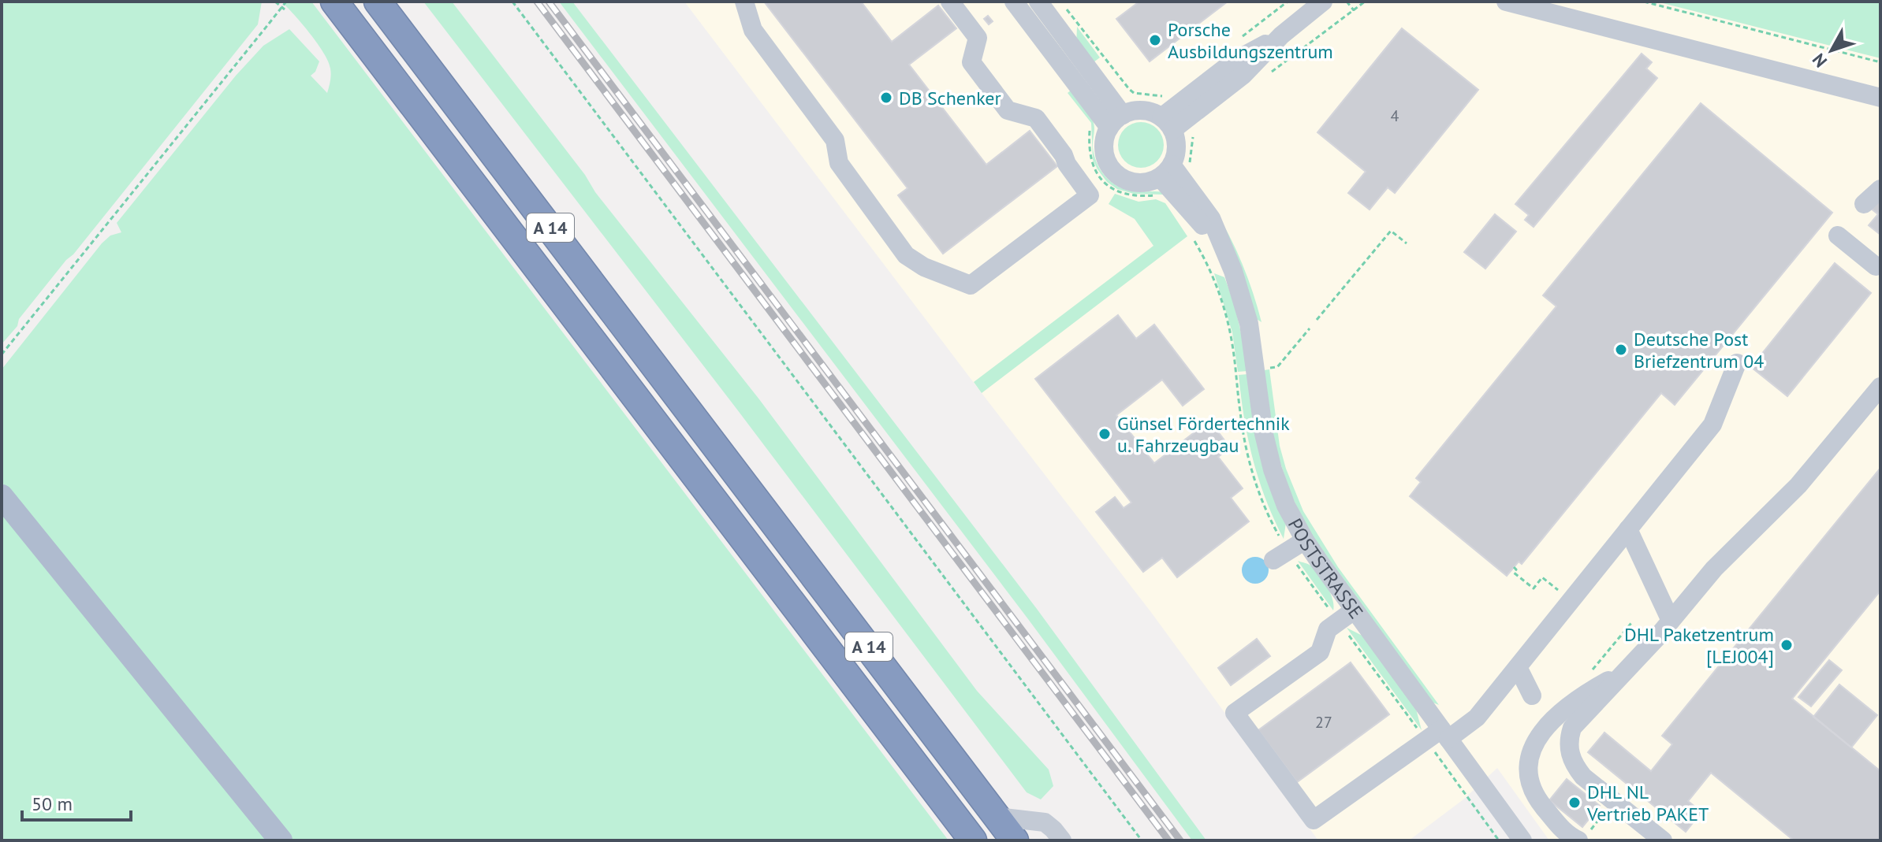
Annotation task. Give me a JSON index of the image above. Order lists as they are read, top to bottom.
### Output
{
  "streets": {
    "highway": ["A 14"],
    "street": ["POSTSTRASSE"]
  },
  "places": [
    "Porsche Ausbildungszentrum",
    "DB Schenker",
    "Deutsche Post Briefzentrum 04",
    "Günsel Fördertechnik u. Fahrzeugbau",
    "DHL Paketzentrum [LEJ004]",
    "DHL NL Vertrieb PAKET"
  ],
  "house_numbers": ["4", "27"],
  "scale_bar": "50 m",
  "north": "bottom left"
}
